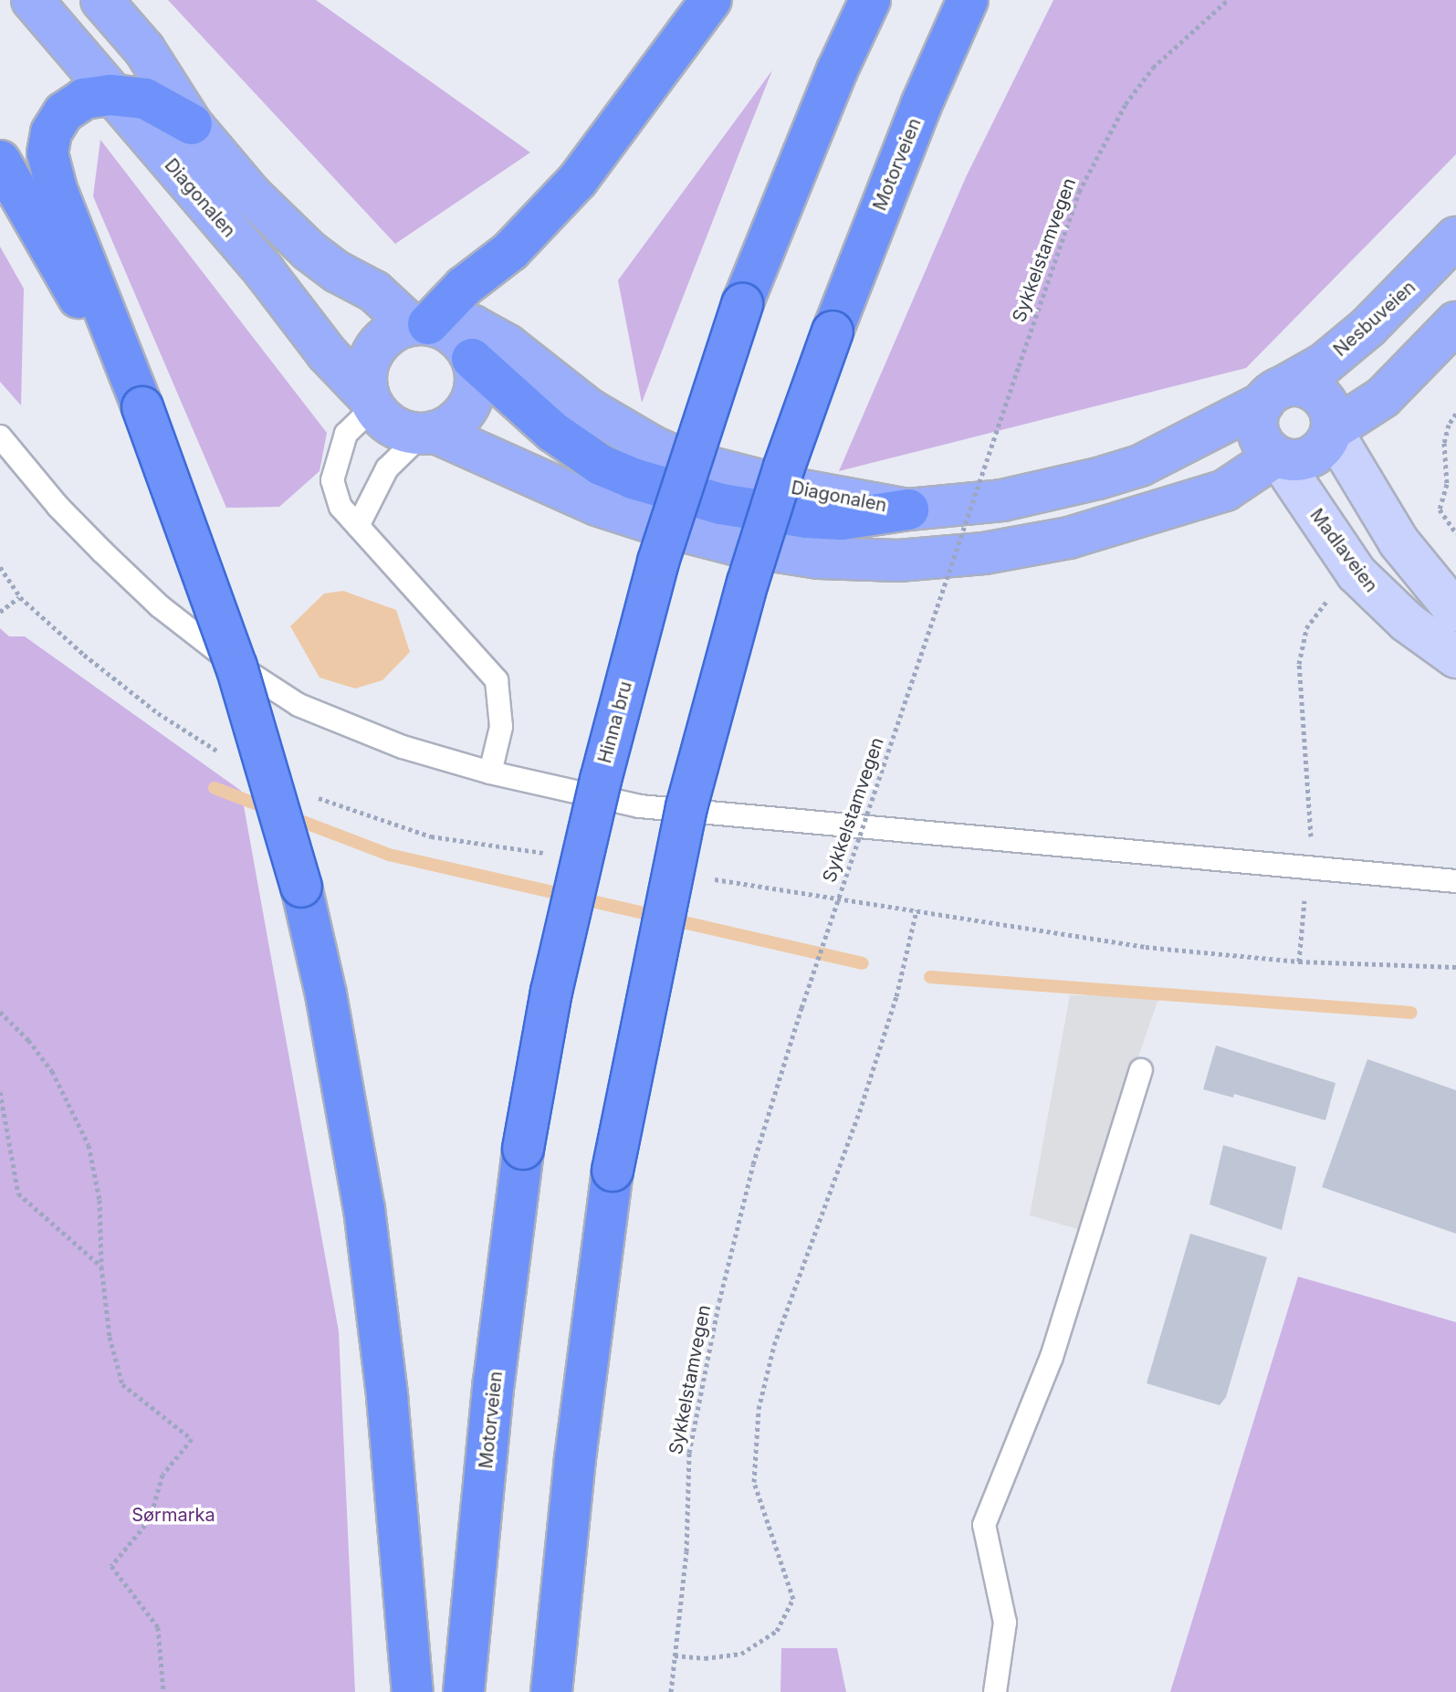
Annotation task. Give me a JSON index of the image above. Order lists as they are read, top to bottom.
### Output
{
  "streets": {
    "highway": ["Motorveien", "Hinna bru"],
    "main road": ["Diagonalen", "Nesbuveien", "Madlaveien"],
    "path": ["Sykkelstamvegen"]
  },
  "crossings": [
    ["Motorveien", "Hinna bru"],
    ["Diagonalen", "Nesbuveien"],
    ["Diagonalen", "Madlaveien"],
    ["Nesbuveien", "Madlaveien"]
  ],
  "parks": ["Sørmarka"]
}
